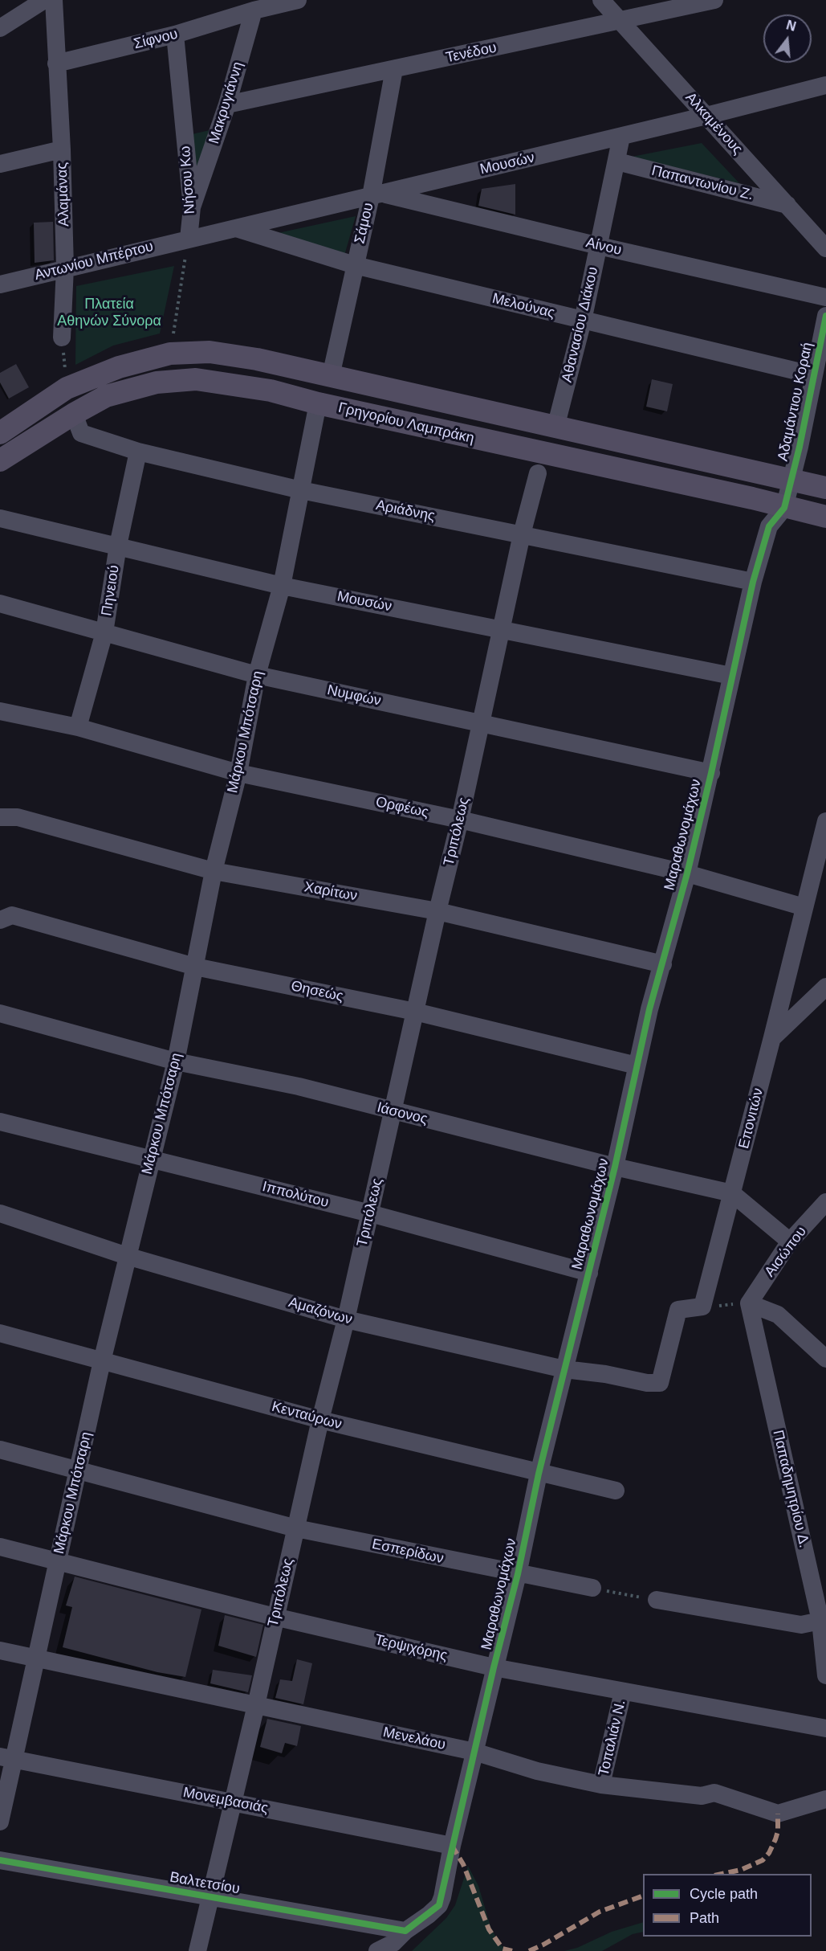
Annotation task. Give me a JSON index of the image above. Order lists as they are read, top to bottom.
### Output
{
  "streets": {
    "main road": ["Γρηγορίου Λαμπράκη"],
    "street": [
      "Σίφνου",
      "Τενέδου",
      "Μακρυγιάννη",
      "Αλκαμένους",
      "Μουσών",
      "Νήσου Κω",
      "Παπαντωνίου Ζ.",
      "Αλαμάνας",
      "Σάμου",
      "Αίνου",
      "Αντωνίου Μπέρτου",
      "Μελούνας",
      "Αθανασίου Διάκου",
      "Αδαμάντιου Κοραή",
      "Αριάδνης",
      "Πηνειού",
      "Νυμφών",
      "Μάρκου Μπότσαρη",
      "Ορφέως",
      "Τριπόλεως",
      "Μαραθωνομάχων",
      "Χαρίτων",
      "Θησεώς",
      "Ιάσονος",
      "Επονιτών",
      "Ιππολύτου",
      "Αισώπου",
      "Αμαζόνων",
      "Κενταύρων",
      "Παπαδημητρίου Δ.",
      "Εσπερίδων",
      "Τερψιχόρης",
      "Τοπαλιάν Ν.",
      "Μενελάου",
      "Μονεμβασιάς",
      "Βαλτετσίου"
    ]
  },
  "crossings": [
    ["Σίφνου", "Μακρυγιάννη"],
    ["Σίφνου", "Νήσου Κω"],
    ["Σίφνου", "Αλαμάνας"],
    ["Τενέδου", "Μακρυγιάννη"],
    ["Τενέδου", "Αλκαμένους"],
    ["Τενέδου", "Σάμου"],
    ["Μακρυγιάννη", "Νήσου Κω"],
    ["Αλκαμένους", "Μουσών"],
    ["Αλκαμένους", "Παπαντωνίου Ζ."],
    ["Μουσών", "Νήσου Κω"],
    ["Μουσών", "Σάμου"],
    ["Μουσών", "Αίνου"],
    ["Μουσών", "Αντωνίου Μπέρτου"],
    ["Μουσών", "Μελούνας"],
    ["Μουσών", "Αθανασίου Διάκου"],
    ["Μουσών", "Πηνειού"],
    ["Μουσών", "Μάρκου Μπότσαρη"],
    ["Μουσών", "Τριπόλεως"],
    ["Μουσών", "Μαραθωνομάχων"],
    ["Νήσου Κω", "Αντωνίου Μπέρτου"],
    ["Παπαντωνίου Ζ.", "Αθανασίου Διάκου"],
    ["Αλαμάνας", "Αντωνίου Μπέρτου"],
    ["Σάμου", "Αίνου"],
    ["Σάμου", "Μελούνας"],
    ["Σάμου", "Γρηγορίου Λαμπράκη"],
    ["Αίνου", "Αθανασίου Διάκου"],
    ["Μελούνας", "Αθανασίου Διάκου"],
    ["Μελούνας", "Αδαμάντιου Κοραή"],
    ["Αθανασίου Διάκου", "Γρηγορίου Λαμπράκη"],
    ["Αδαμάντιου Κοραή", "Γρηγορίου Λαμπράκη"],
    ["Αδαμάντιου Κοραή", "Μαραθωνομάχων"],
    ["Γρηγορίου Λαμπράκη", "Αριάδνης"],
    ["Γρηγορίου Λαμπράκη", "Μάρκου Μπότσαρη"],
    ["Γρηγορίου Λαμπράκη", "Μαραθωνομάχων"],
    ["Αριάδνης", "Πηνειού"],
    ["Αριάδνης", "Μάρκου Μπότσαρη"],
    ["Αριάδνης", "Τριπόλεως"],
    ["Αριάδνης", "Μαραθωνομάχων"],
    ["Πηνειού", "Νυμφών"],
    ["Πηνειού", "Ορφέως"],
    ["Νυμφών", "Μάρκου Μπότσαρη"],
    ["Νυμφών", "Τριπόλεως"],
    ["Νυμφών", "Μαραθωνομάχων"],
    ["Μάρκου Μπότσαρη", "Ορφέως"],
    ["Μάρκου Μπότσαρη", "Χαρίτων"],
    ["Μάρκου Μπότσαρη", "Θησεώς"],
    ["Μάρκου Μπότσαρη", "Ιάσονος"],
    ["Μάρκου Μπότσαρη", "Ιππολύτου"],
    ["Μάρκου Μπότσαρη", "Αμαζόνων"],
    ["Μάρκου Μπότσαρη", "Κενταύρων"],
    ["Μάρκου Μπότσαρη", "Εσπερίδων"],
    ["Μάρκου Μπότσαρη", "Τερψιχόρης"],
    ["Μάρκου Μπότσαρη", "Μενελάου"],
    ["Μάρκου Μπότσαρη", "Μονεμβασιάς"],
    ["Ορφέως", "Τριπόλεως"],
    ["Ορφέως", "Μαραθωνομάχων"],
    ["Ορφέως", "Επονιτών"],
    ["Τριπόλεως", "Χαρίτων"],
    ["Τριπόλεως", "Θησεώς"],
    ["Τριπόλεως", "Ιάσονος"],
    ["Τριπόλεως", "Ιππολύτου"],
    ["Τριπόλεως", "Αμαζόνων"],
    ["Τριπόλεως", "Κενταύρων"],
    ["Τριπόλεως", "Εσπερίδων"],
    ["Τριπόλεως", "Τερψιχόρης"],
    ["Τριπόλεως", "Μενελάου"],
    ["Τριπόλεως", "Μονεμβασιάς"],
    ["Τριπόλεως", "Βαλτετσίου"],
    ["Μαραθωνομάχων", "Χαρίτων"],
    ["Μαραθωνομάχων", "Θησεώς"],
    ["Μαραθωνομάχων", "Ιάσονος"],
    ["Μαραθωνομάχων", "Ιππολύτου"],
    ["Μαραθωνομάχων", "Αμαζόνων"],
    ["Μαραθωνομάχων", "Κενταύρων"],
    ["Μαραθωνομάχων", "Εσπερίδων"],
    ["Μαραθωνομάχων", "Τερψιχόρης"],
    ["Μαραθωνομάχων", "Μενελάου"],
    ["Μαραθωνομάχων", "Μονεμβασιάς"],
    ["Μαραθωνομάχων", "Βαλτετσίου"],
    ["Ιάσονος", "Επονιτών"],
    ["Ιάσονος", "Αισώπου"],
    ["Επονιτών", "Αμαζόνων"],
    ["Αισώπου", "Παπαδημητρίου Δ."],
    ["Τερψιχόρης", "Τοπαλιάν Ν."],
    ["Τοπαλιάν Ν.", "Μενελάου"]
  ],
  "parks": ["Πλατεία Αθηνών Σύνορα"],
  "legend": ["Cycle path", "Path"],
  "north": "top"
}
